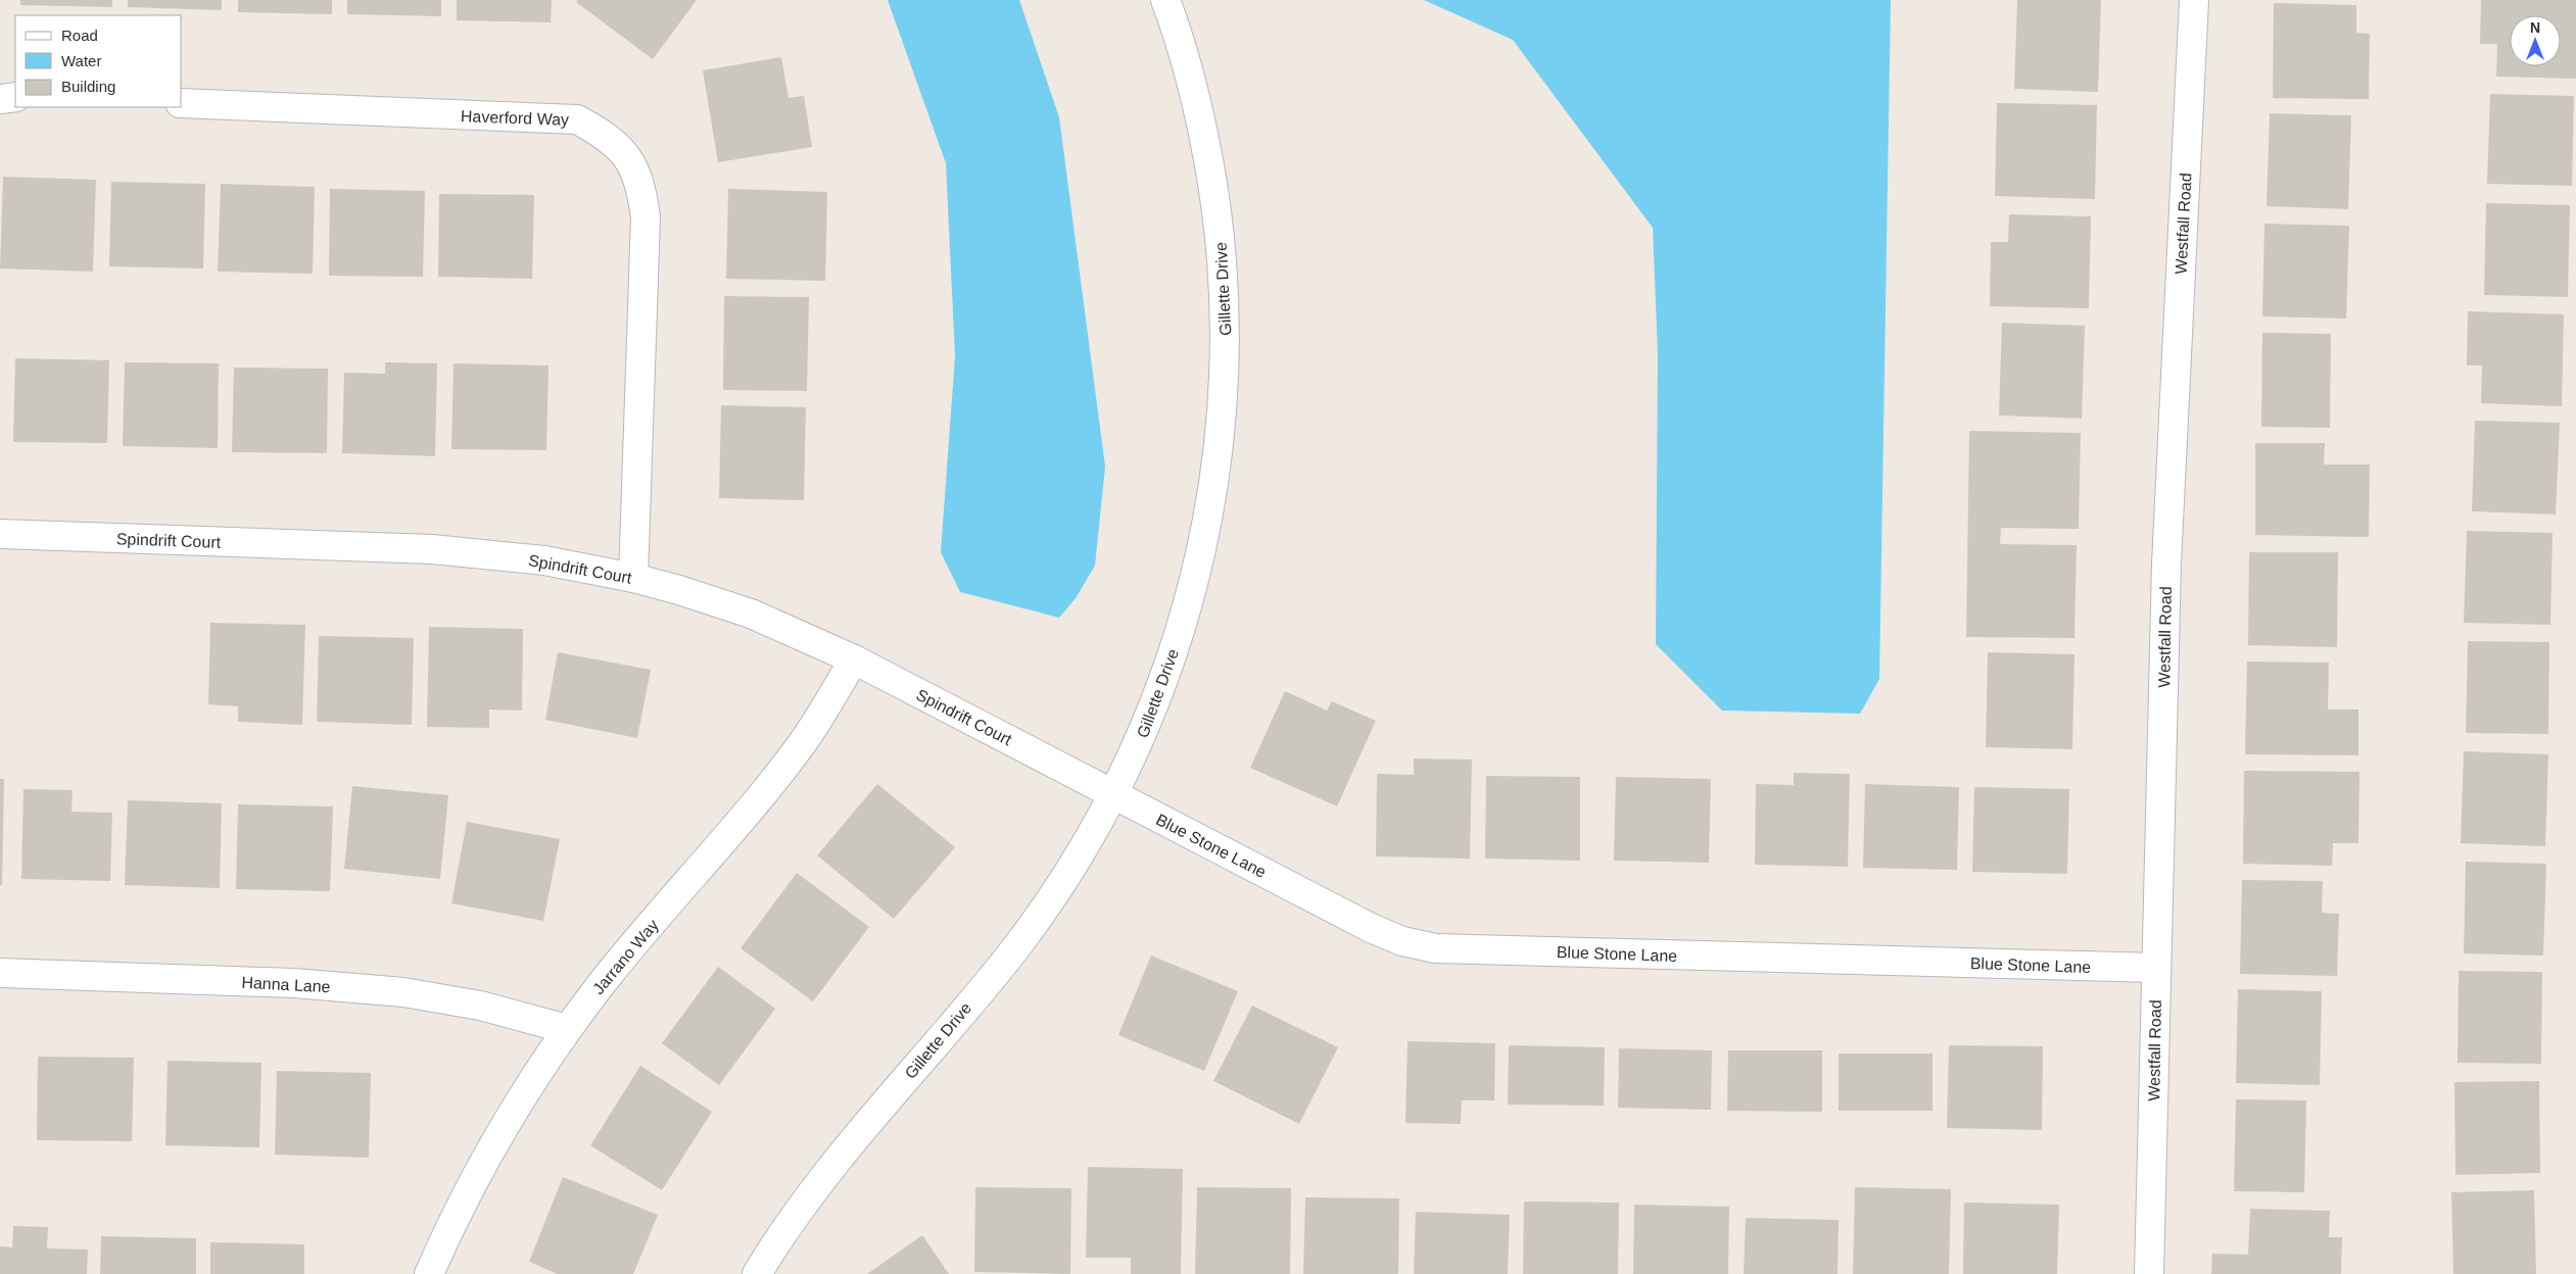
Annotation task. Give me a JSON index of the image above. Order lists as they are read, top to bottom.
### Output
{
  "streets": {
    "street": [
      "Haverford Way",
      "Westfall Road",
      "Gillette Drive",
      "Spindrift Court",
      "Blue Stone Lane",
      "Jarrano Way",
      "Hanna Lane"
    ]
  },
  "crossings": [
    ["Haverford Way", "Spindrift Court"],
    ["Westfall Road", "Blue Stone Lane"],
    ["Gillette Drive", "Spindrift Court"],
    ["Gillette Drive", "Blue Stone Lane"],
    ["Spindrift Court", "Blue Stone Lane"],
    ["Spindrift Court", "Jarrano Way"],
    ["Jarrano Way", "Hanna Lane"]
  ],
  "legend": ["Road", "Water", "Building"],
  "north": "top"
}
